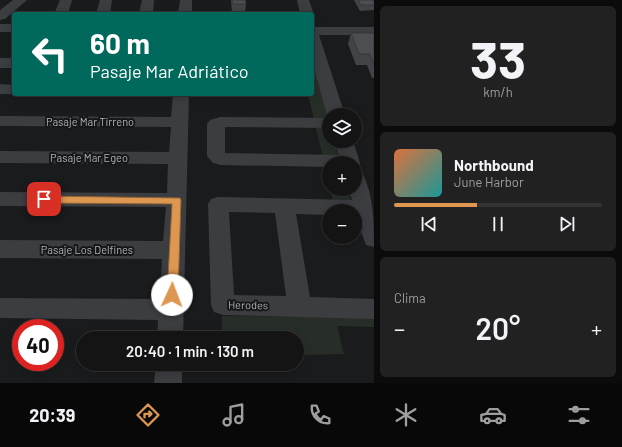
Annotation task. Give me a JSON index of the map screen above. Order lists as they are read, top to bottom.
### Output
{
  "streets": {
    "street": [
      "Pasaje Mar Tirreno",
      "Pasaje Mar Egeo",
      "Pasaje Los Delfines",
      "Herodes"
    ]
  },
  "page": {
    "tile": [
      ["33", "km/h"],
      "Clima"
    ],
    "turn": ["60 m", "Pasaje Mar Adriático"],
    "map_buttons": ["+", "−"],
    "song": ["Northbound", "June Harbor"],
    "heat": ["−", "20°", "+"],
    "limit": "40",
    "trip": "20:40 · 1 min · 130 m",
    "tabs": "20:39"
  }
}
